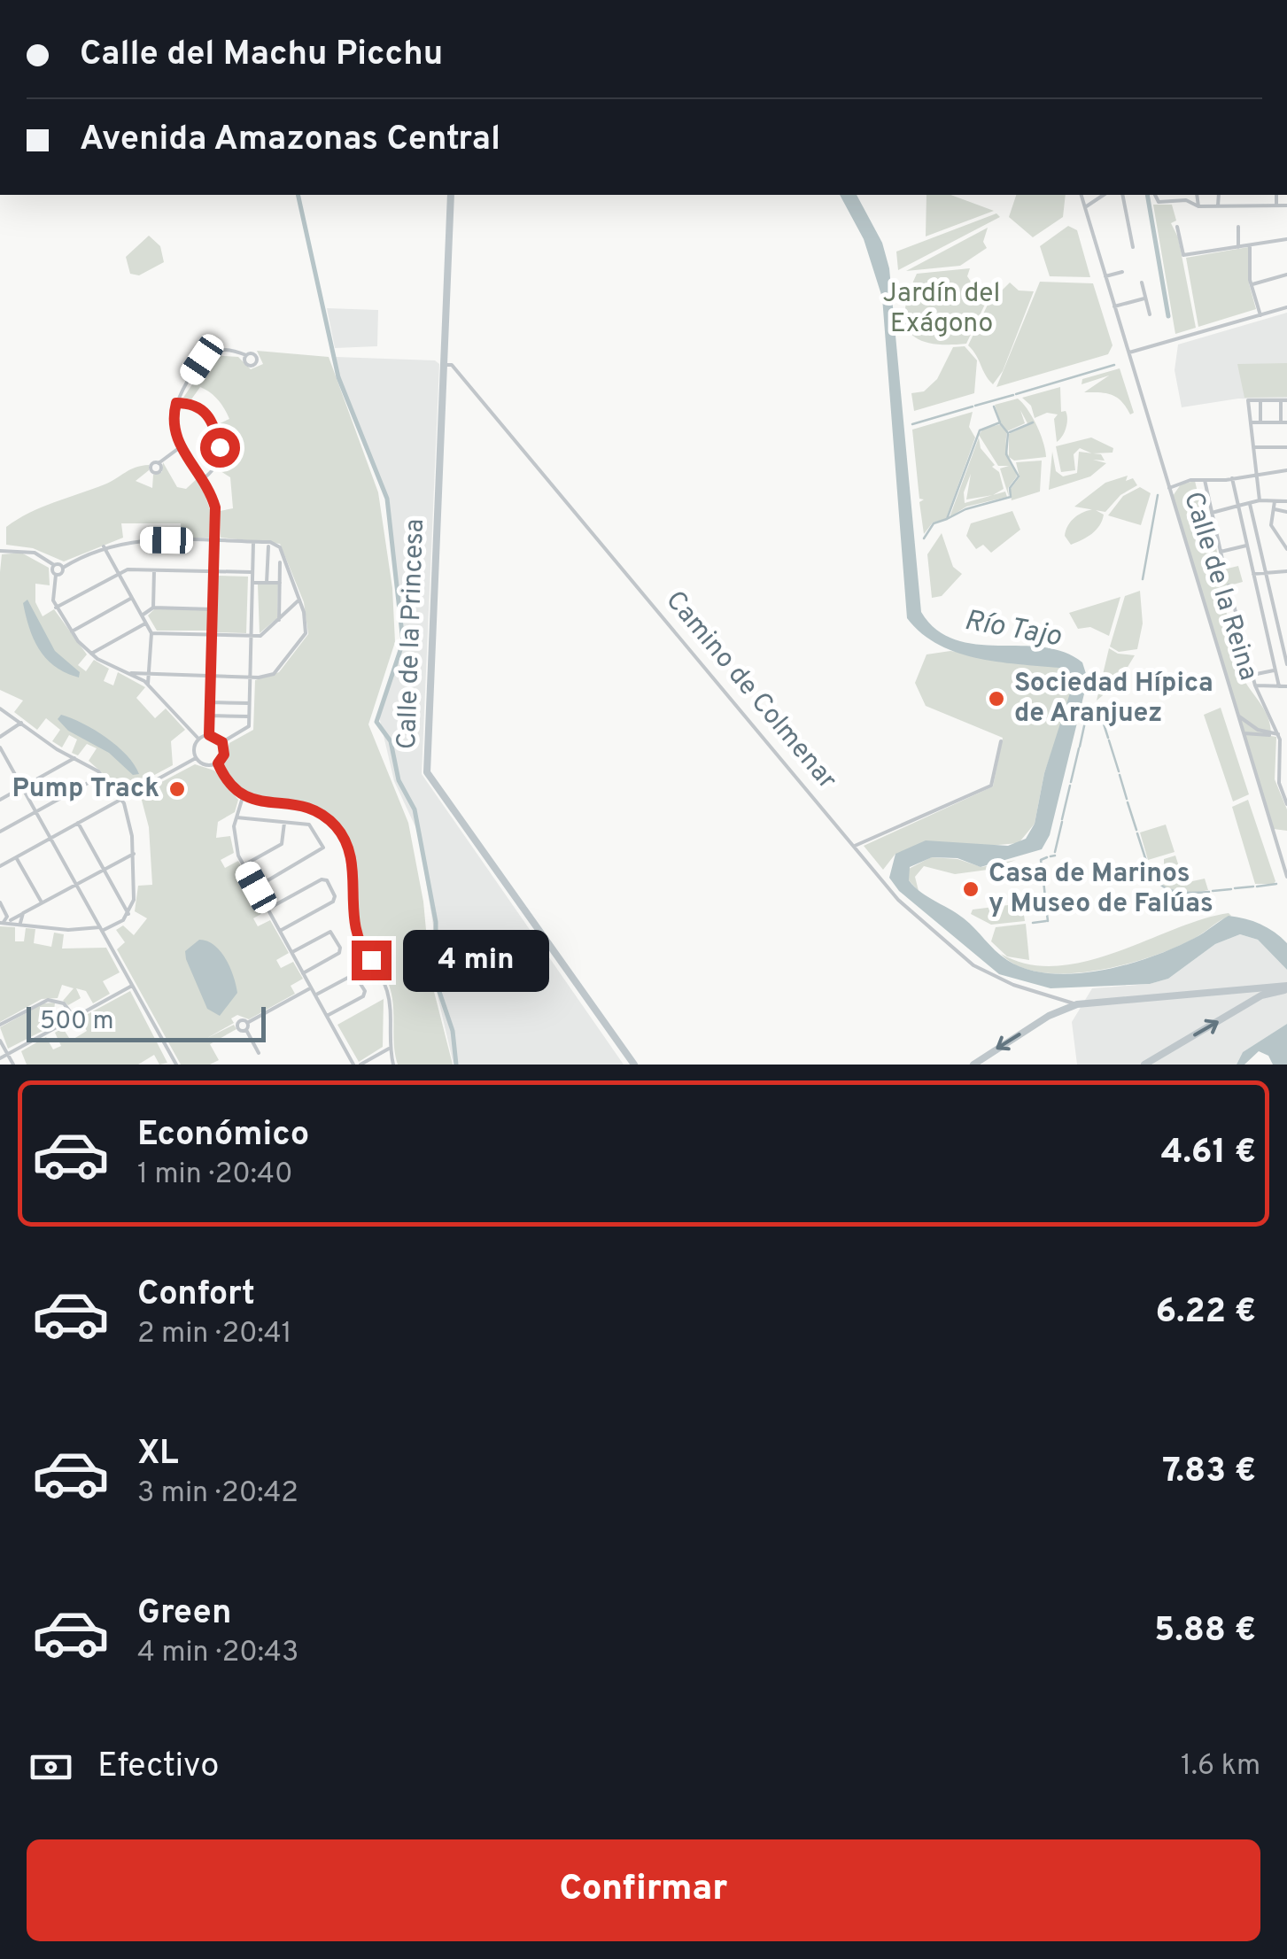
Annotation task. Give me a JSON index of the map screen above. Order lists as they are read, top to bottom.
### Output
{
  "streets": {
    "street": ["Calle de la Reina", "Calle de la Princesa", "Camino de Colmenar"]
  },
  "crossings": [
    ["Calle de la Princesa", "Camino de Colmenar"]
  ],
  "water": ["Río Tajo"],
  "parks": ["Jardín del Exágono"],
  "places": ["Sociedad Hípica de Aranjuez", "Pump Track", "Casa de Marinos y Museo de Falúas"],
  "scale_bar": "500 m",
  "page": {
    "banner": ["Calle del Machu Picchu", "Avenida Amazonas Central"],
    "bubble": "4 min",
    "scale": "500 m",
    "list": [
      {
        "name": "Económico",
        "note": "1 min · 20:40",
        "value": "4.61 €"
      },
      {
        "name": "Confort",
        "note": "2 min · 20:41",
        "value": "6.22 €"
      },
      {
        "name": "XL",
        "note": "3 min · 20:42",
        "value": "7.83 €"
      },
      {
        "name": "Green",
        "note": "4 min · 20:43",
        "value": "5.88 €"
      }
    ],
    "pay": ["Efectivo", "1.6 km"],
    "buttons": "Confirmar"
  }
}
